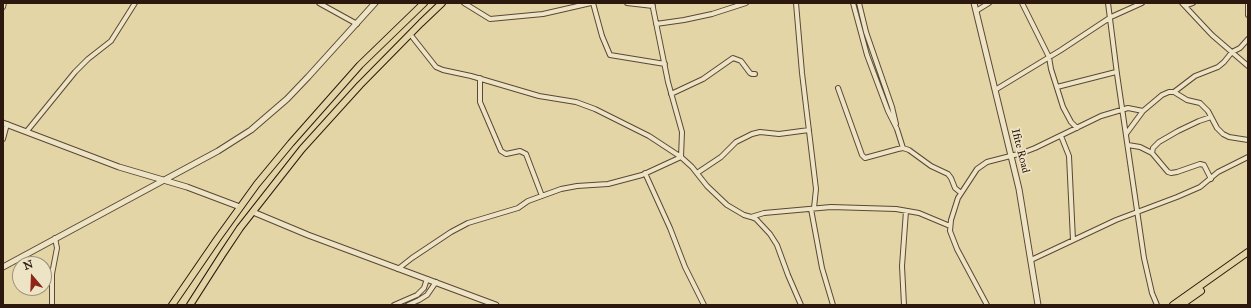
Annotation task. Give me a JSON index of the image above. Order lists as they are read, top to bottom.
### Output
{
  "streets": {
    "street": ["Ifite Road"]
  },
  "north": "top"
}
